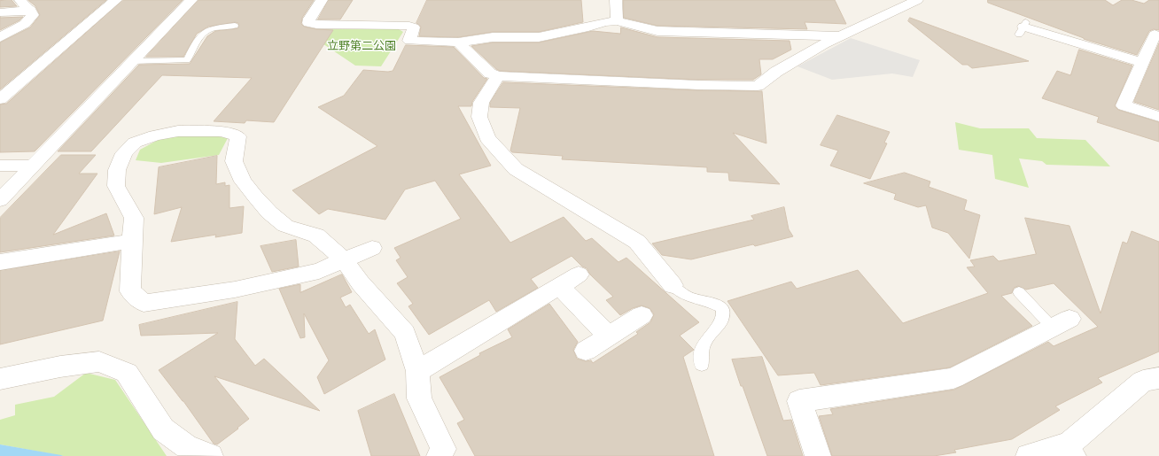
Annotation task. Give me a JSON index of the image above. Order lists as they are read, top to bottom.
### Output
{
  "parks": ["立野第二公園"]
}
